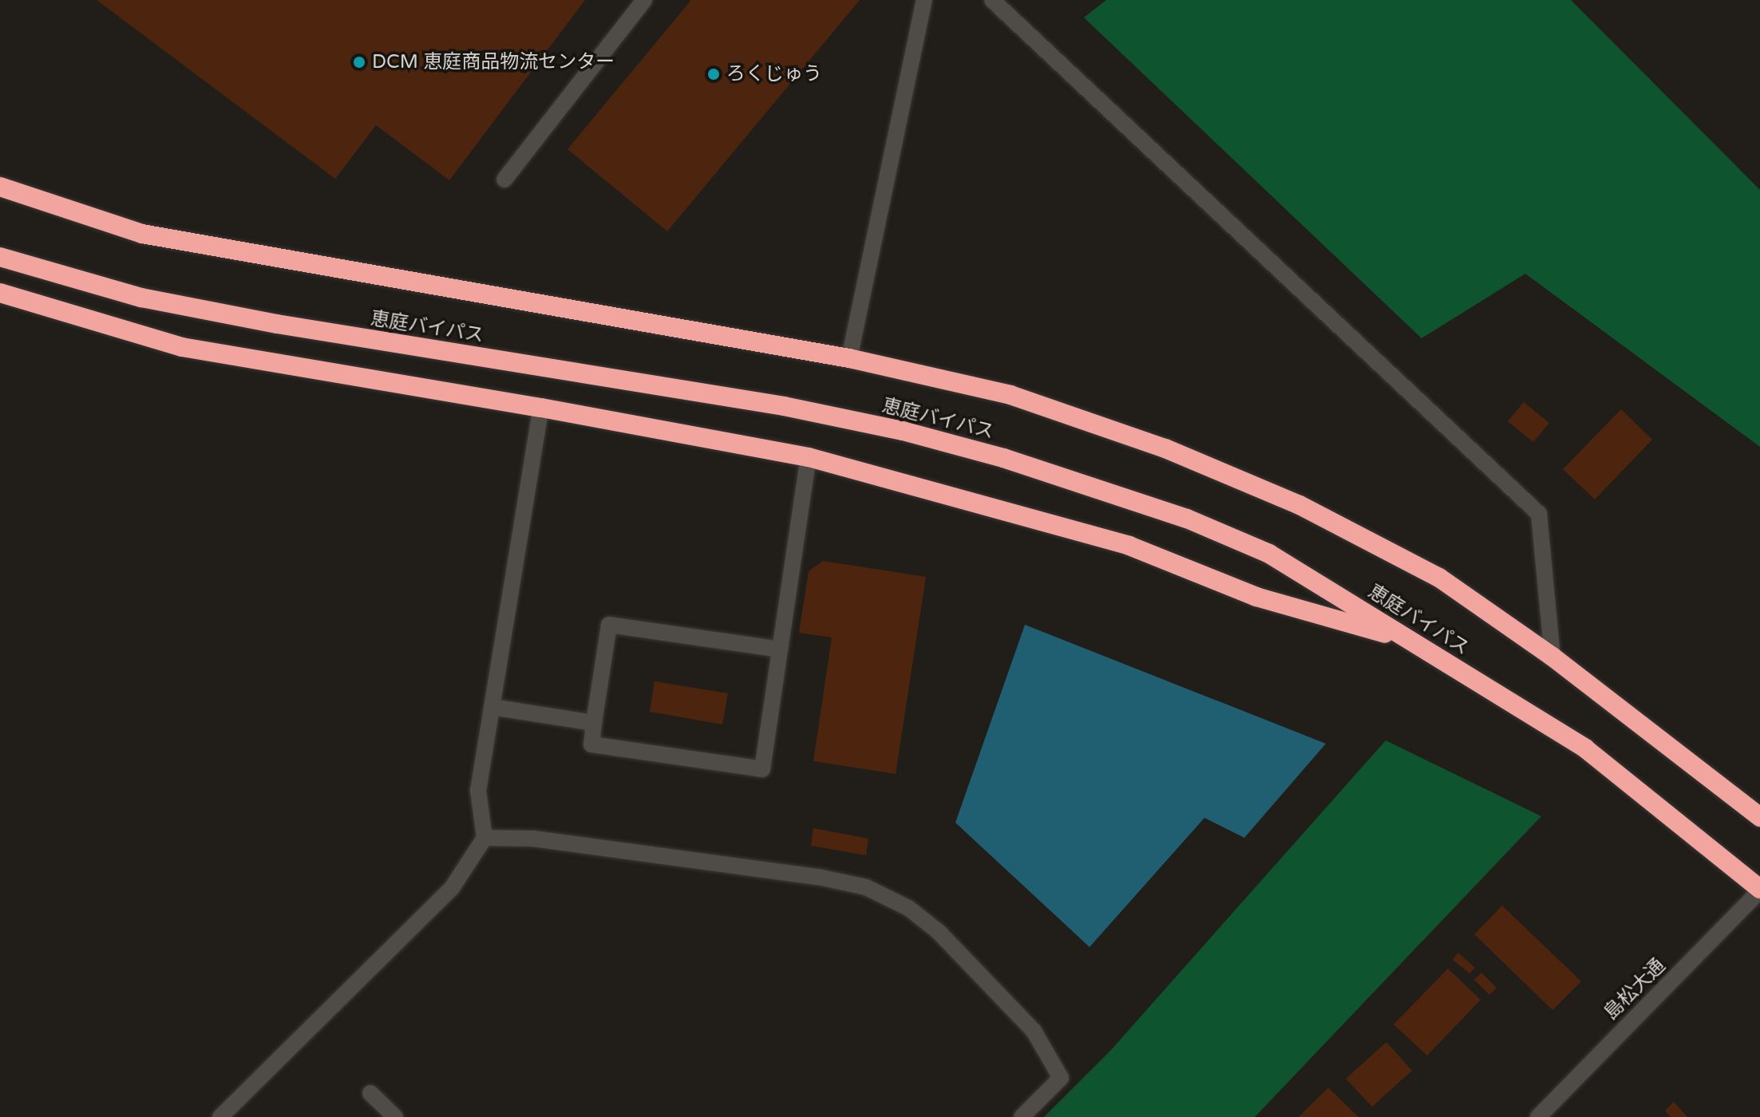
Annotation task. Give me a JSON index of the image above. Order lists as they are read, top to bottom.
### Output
{
  "streets": {
    "highway": ["恵庭バイパス"],
    "street": ["島松大通"]
  },
  "crossings": [
    ["恵庭バイパス", "島松大通"]
  ],
  "places": ["DCM 恵庭商品物流センター", "ろくじゅう"]
}
